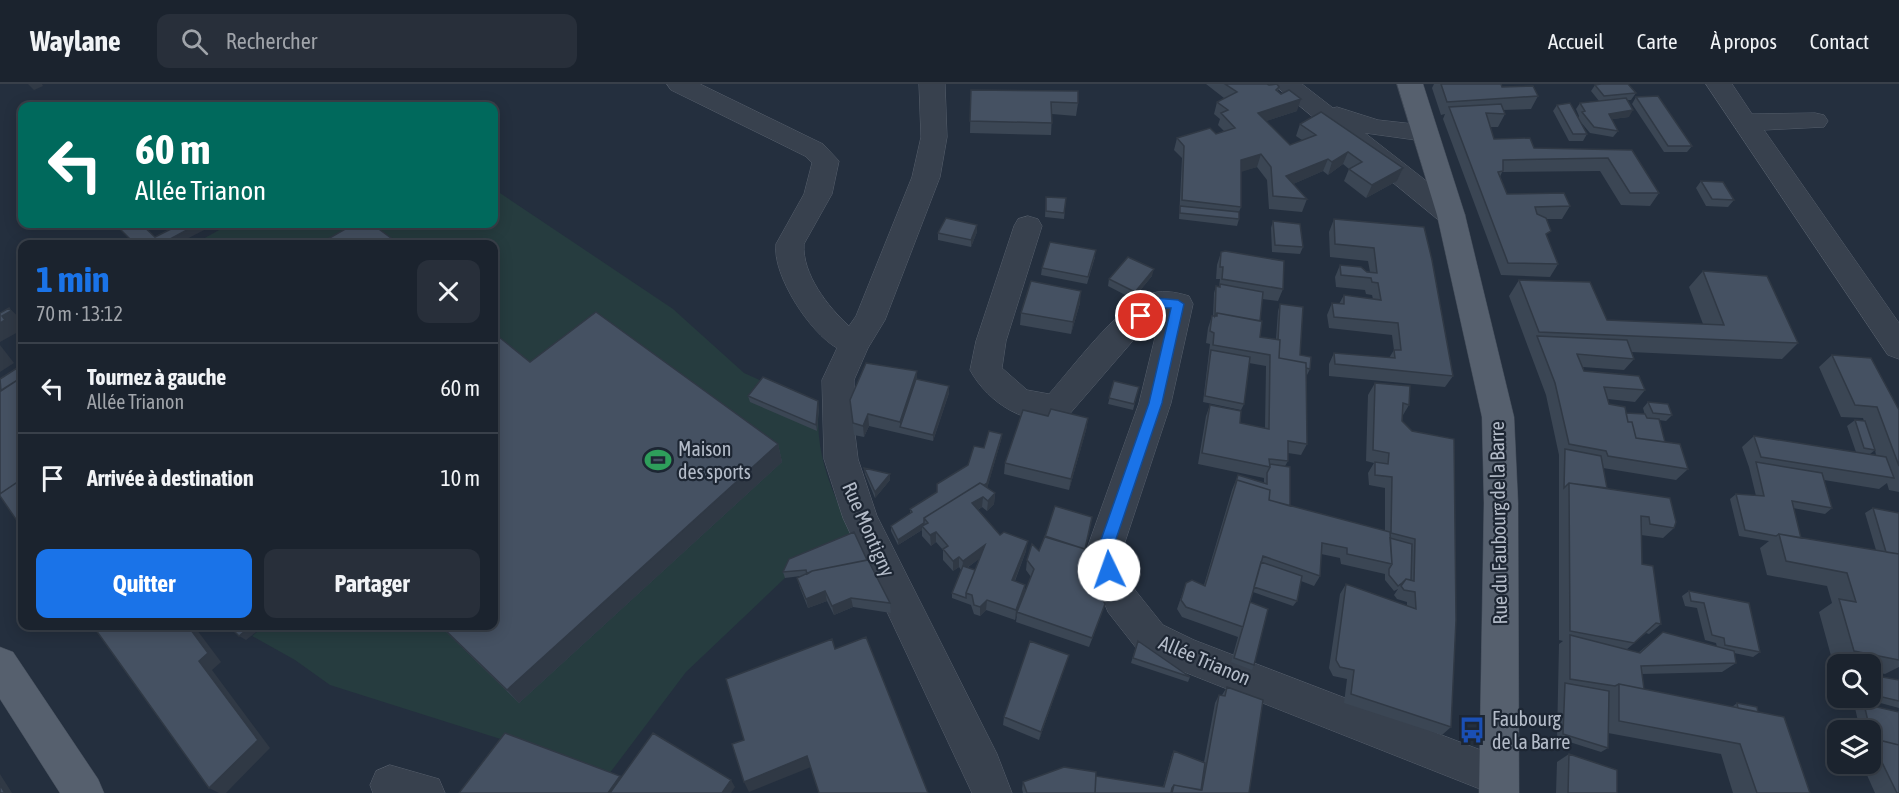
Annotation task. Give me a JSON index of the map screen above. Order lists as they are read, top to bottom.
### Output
{
  "streets": {
    "main road": ["Rue du Faubourg de la Barre"],
    "street": ["Rue Montigny", "Allée Trianon"]
  },
  "crossings": [
    ["Rue du Faubourg de la Barre", "Allée Trianon"]
  ],
  "places": {
    "sports": ["Maison des sports"],
    "bus stop": ["Faubourg de la Barre"]
  },
  "page": {
    "header": "Waylane",
    "search": "Rechercher",
    "nav": [
      "Accueil",
      "Carte",
      "À propos",
      "Contact"
    ],
    "turn": ["60 m", "Allée Trianon"],
    "heading": ["1 min", "70 m · 13:12"],
    "list": [
      {
        "name": "Tournez à gauche",
        "note": "Allée Trianon",
        "value": "60 m"
      },
      {
        "name": "Arrivée à destination",
        "value": "10 m"
      }
    ],
    "buttons": ["Quitter", "Partager"]
  }
}
